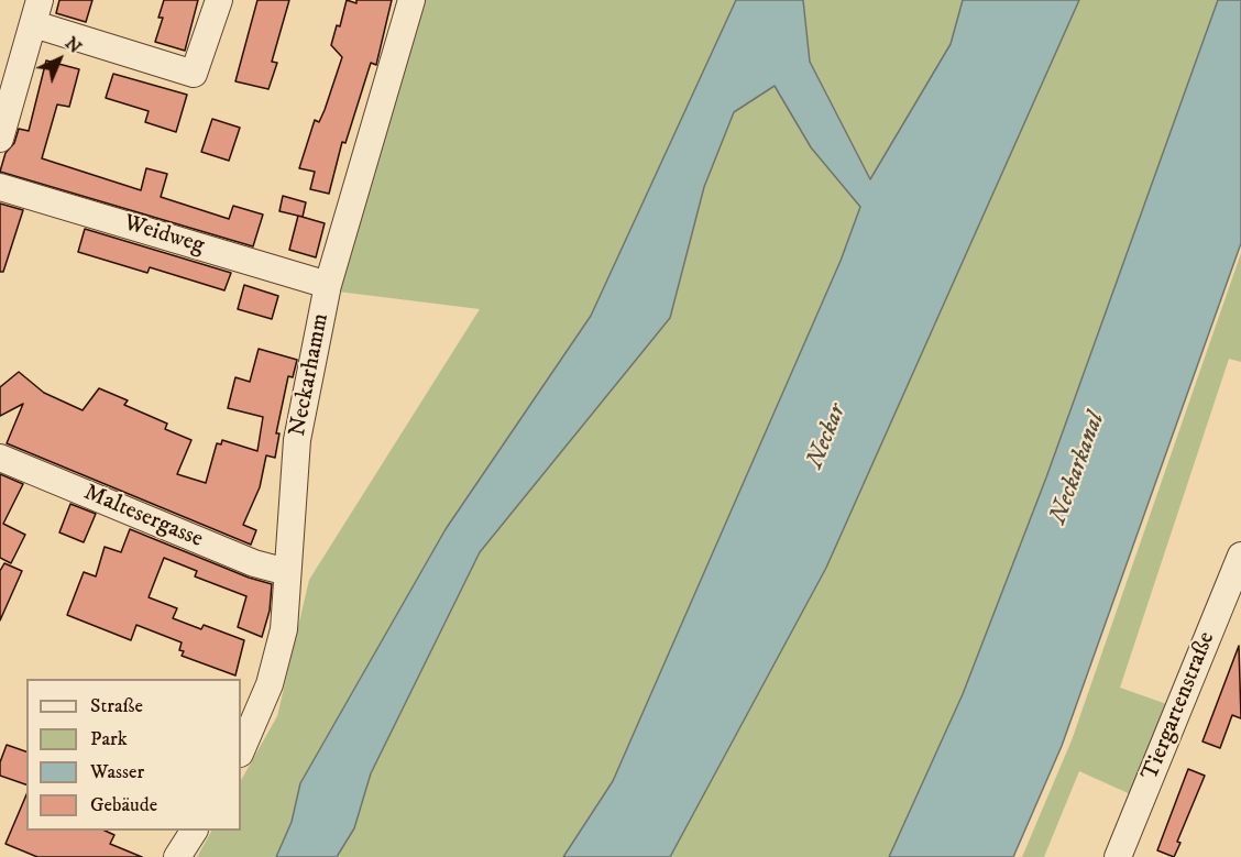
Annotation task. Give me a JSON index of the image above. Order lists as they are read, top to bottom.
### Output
{
  "streets": {
    "street": [
      "Weidweg",
      "Neckarhamm",
      "Maltesergasse",
      "Tiergartenstraße"
    ]
  },
  "crossings": [
    ["Weidweg", "Neckarhamm"],
    ["Neckarhamm", "Maltesergasse"]
  ],
  "water": ["Neckar", "Neckarkanal"],
  "legend": [
    "Straße",
    "Park",
    "Wasser",
    "Gebäude"
  ],
  "north": "top right"
}
